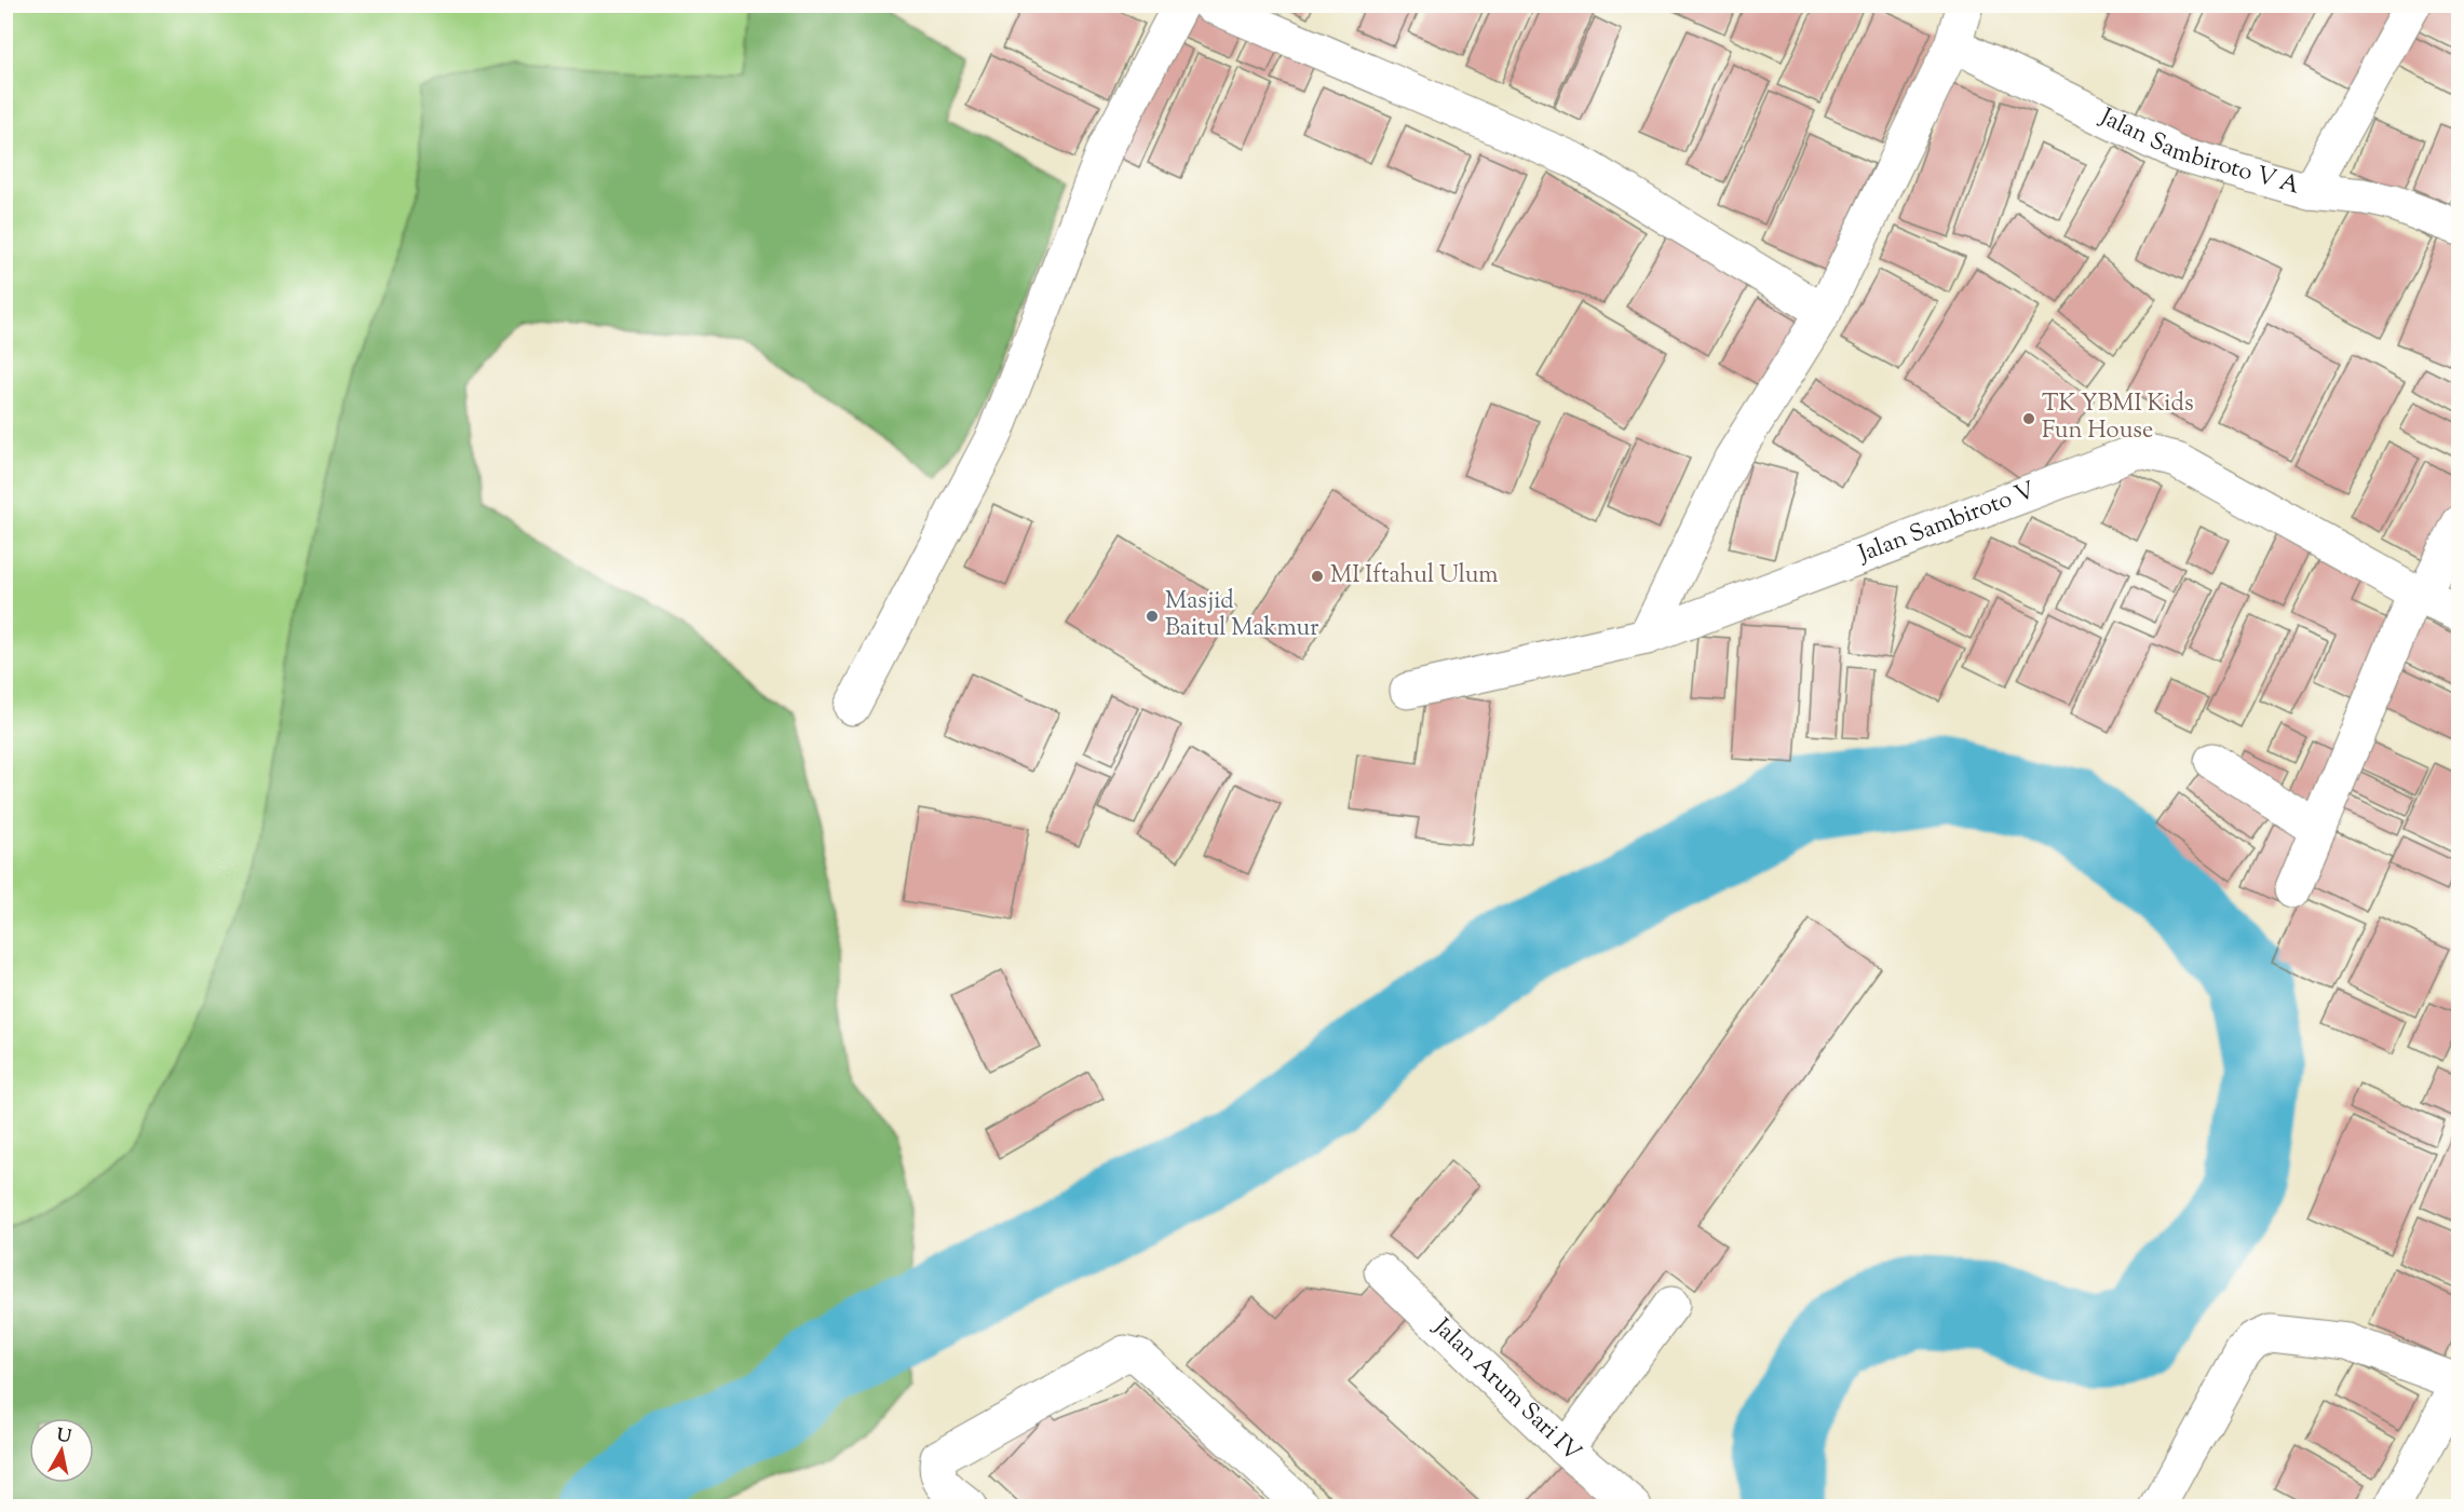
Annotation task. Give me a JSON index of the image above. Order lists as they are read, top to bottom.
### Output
{
  "streets": {
    "street": ["Jalan Sambiroto V A", "Jalan Sambiroto V", "Jalan Arum Sari IV"]
  },
  "places": ["TK YBMI Kids Fun House", "MI Iftahul Ulum", "Masjid Baitul Makmur"],
  "north": "top"
}
